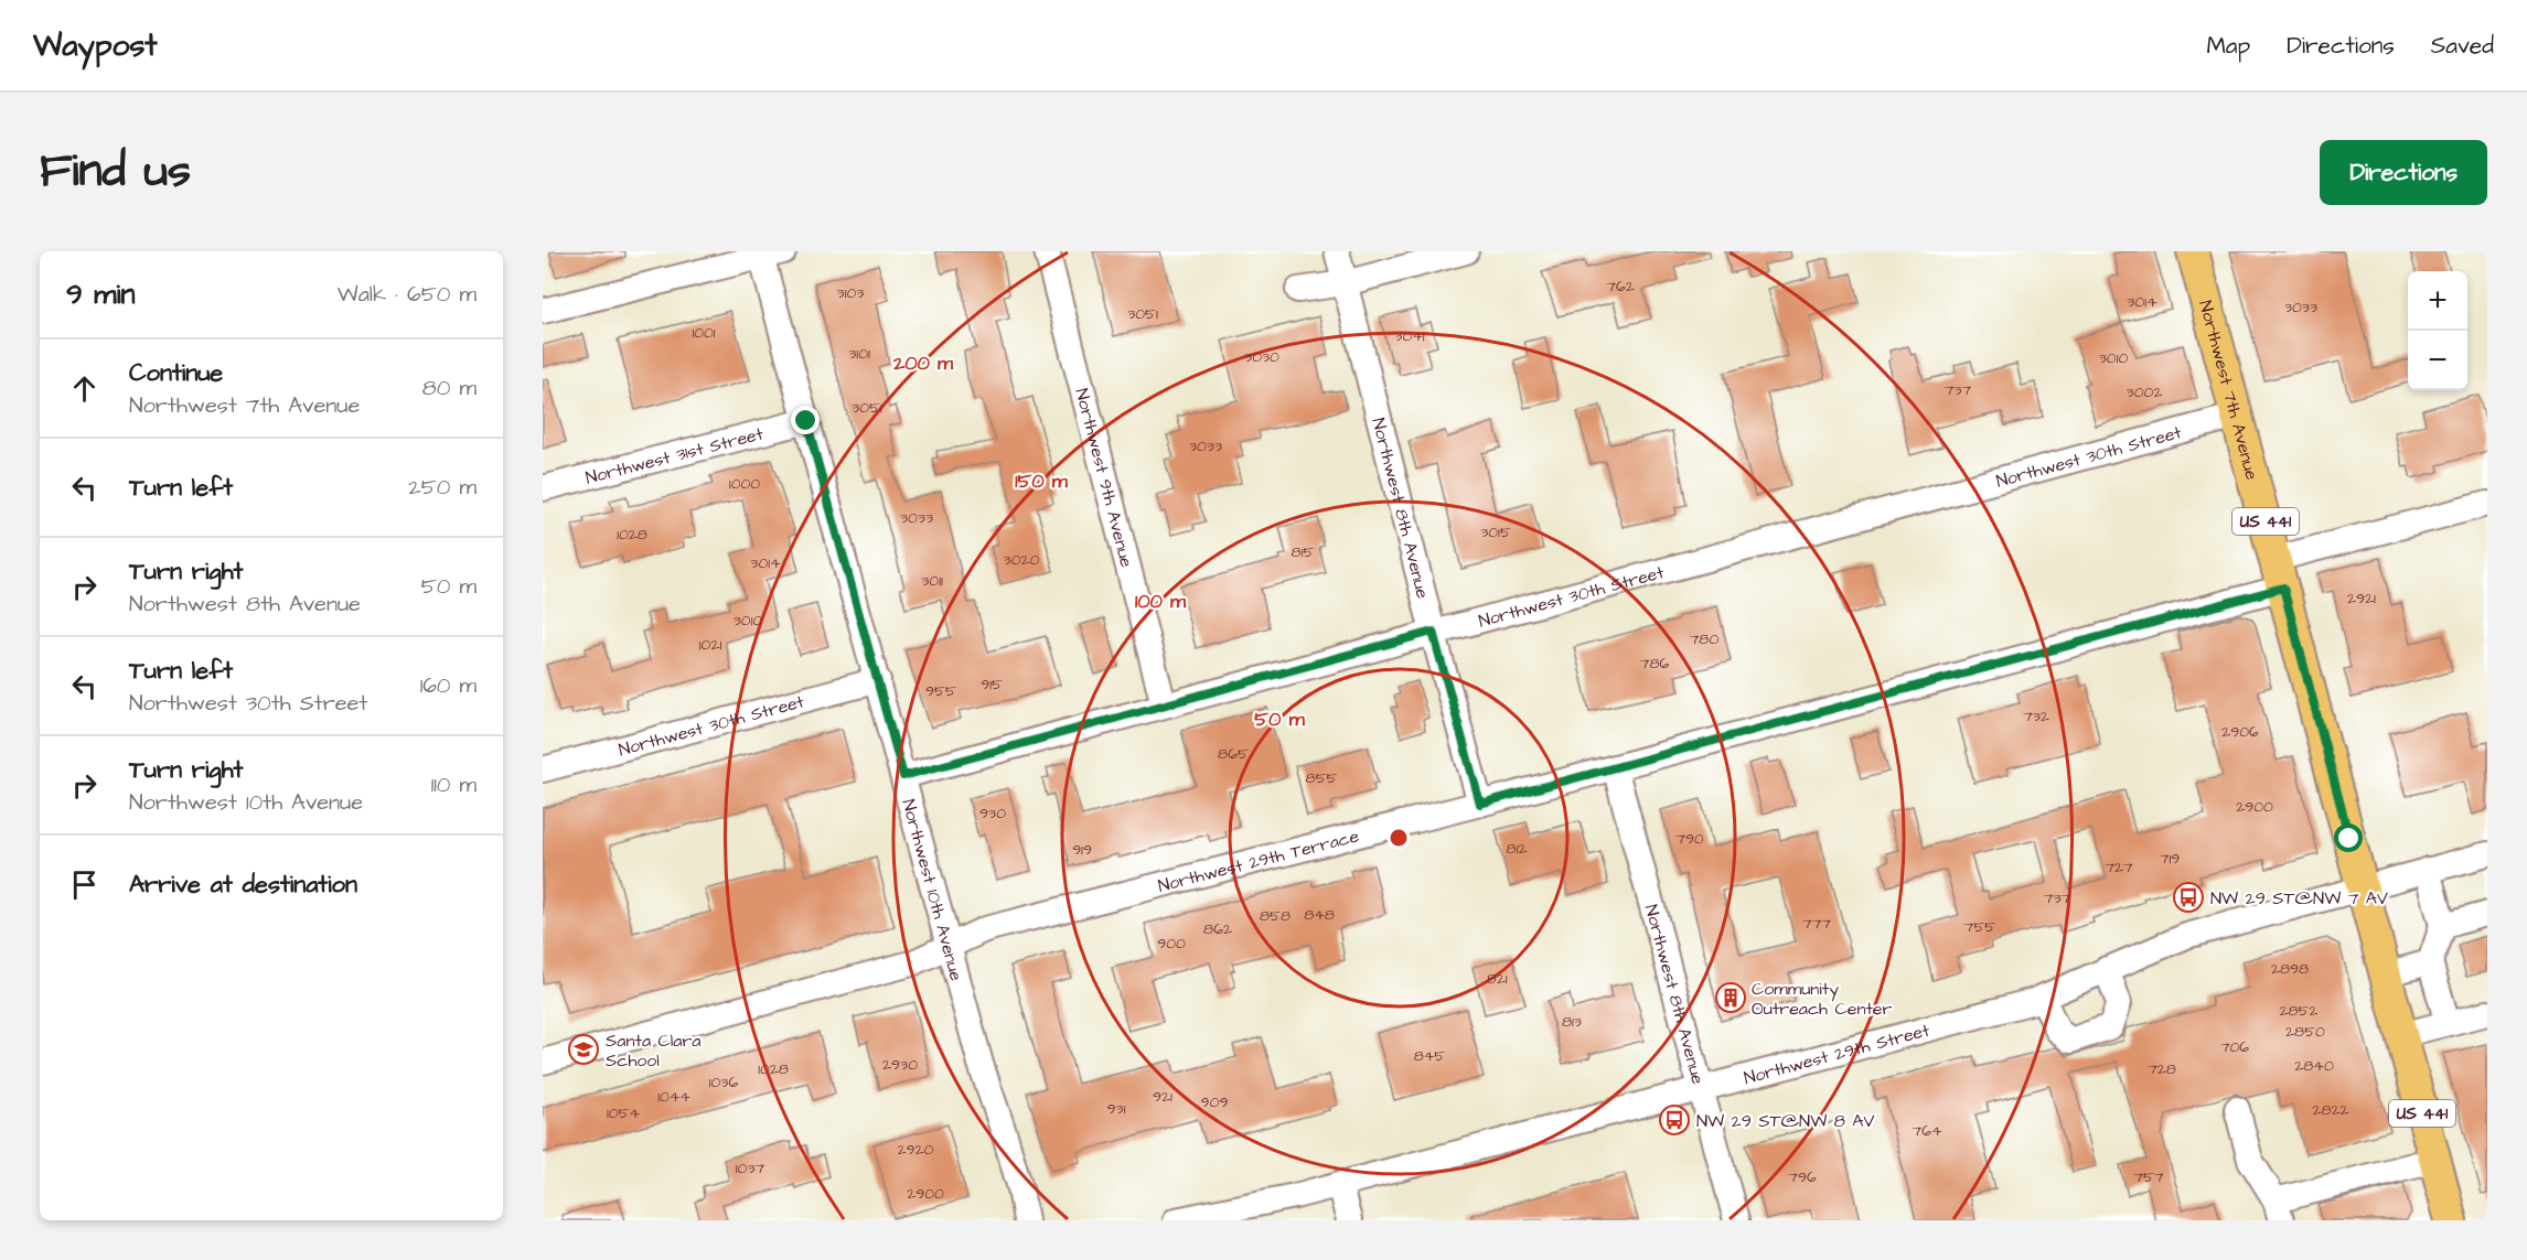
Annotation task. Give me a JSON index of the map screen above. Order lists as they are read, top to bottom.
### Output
{
  "streets": {
    "main road": ["Northwest 7th Avenue", "US 441"],
    "street": [
      "Northwest 31st Street",
      "Northwest 30th Street",
      "Northwest 9th Avenue",
      "Northwest 8th Avenue",
      "Northwest 29th Terrace",
      "Northwest 10th Avenue",
      "Northwest 29th Street"
    ]
  },
  "crossings": [
    ["Northwest 7th Avenue", "Northwest 30th Street"],
    ["Northwest 7th Avenue", "Northwest 29th Terrace"],
    ["Northwest 7th Avenue", "Northwest 29th Street"],
    ["Northwest 31st Street", "Northwest 10th Avenue"],
    ["Northwest 30th Street", "Northwest 9th Avenue"],
    ["Northwest 30th Street", "Northwest 8th Avenue"],
    ["Northwest 30th Street", "Northwest 10th Avenue"],
    ["Northwest 8th Avenue", "Northwest 29th Terrace"],
    ["Northwest 8th Avenue", "Northwest 29th Street"],
    ["Northwest 29th Terrace", "Northwest 10th Avenue"]
  ],
  "places": {
    "bus stop": ["NW 29 ST@NW 7 AV", "NW 29 ST@NW 8 AV"],
    "building": ["Community Outreach Center"],
    "school or university": ["Santa Clara School"]
  },
  "house_numbers": [
    "762",
    "3103",
    "3014",
    "3033",
    "3051",
    "1001",
    "3041",
    "3101",
    "3030",
    "3010",
    "737",
    "3002",
    "3051",
    "3033",
    "1000",
    "3033",
    "3015",
    "1028",
    "815",
    "3020",
    "3014",
    "3011",
    "2921",
    "3010",
    "780",
    "1021",
    "786",
    "915",
    "955",
    "732",
    "2906",
    "865",
    "855",
    "2900",
    "930",
    "790",
    "812",
    "919",
    "719",
    "727",
    "737",
    "848",
    "858",
    "777",
    "755",
    "862",
    "900",
    "2898",
    "821",
    "2852",
    "813",
    "2850",
    "706",
    "845",
    "2930",
    "2840",
    "1028",
    "728",
    "1036",
    "1044",
    "921",
    "909",
    "931",
    "2822",
    "1054",
    "764",
    "2920",
    "1037",
    "796",
    "757",
    "2900"
  ],
  "page": {
    "header": "Waypost",
    "nav": ["Map", "Directions", "Saved"],
    "title": "Find us",
    "buttons": "Directions",
    "heading": ["9 min", "Walk · 650 m"],
    "map_buttons": ["+", "−"],
    "list": [
      ["Continue", "Northwest 7th Avenue", "80 m"],
      ["Turn left", "250 m"],
      ["Turn right", "Northwest 8th Avenue", "50 m"],
      ["Turn left", "Northwest 30th Street", "160 m"],
      ["Turn right", "Northwest 10th Avenue", "110 m"],
      "Arrive at destination"
    ]
  },
  "rings": [
    "200 m",
    "150 m",
    "100 m",
    "50 m"
  ]
}
